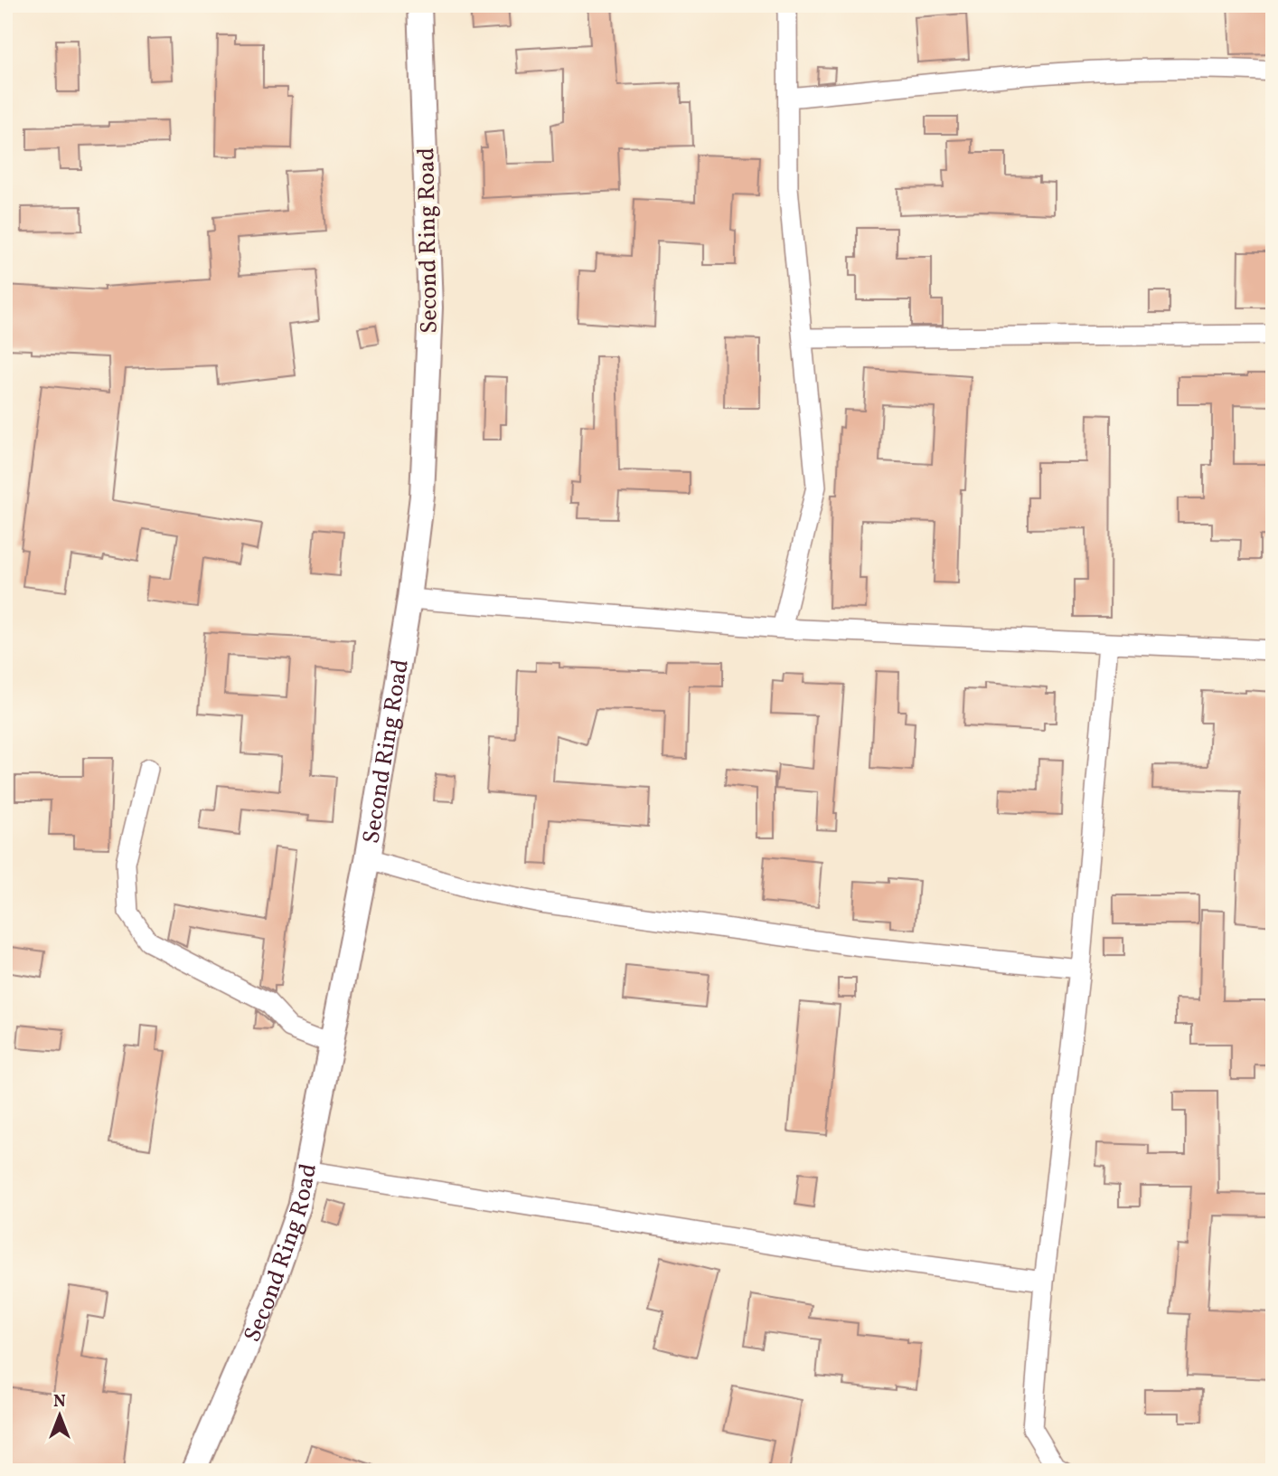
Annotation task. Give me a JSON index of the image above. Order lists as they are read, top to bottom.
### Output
{
  "streets": {
    "street": ["Second Ring Road"]
  },
  "north": "top"
}
